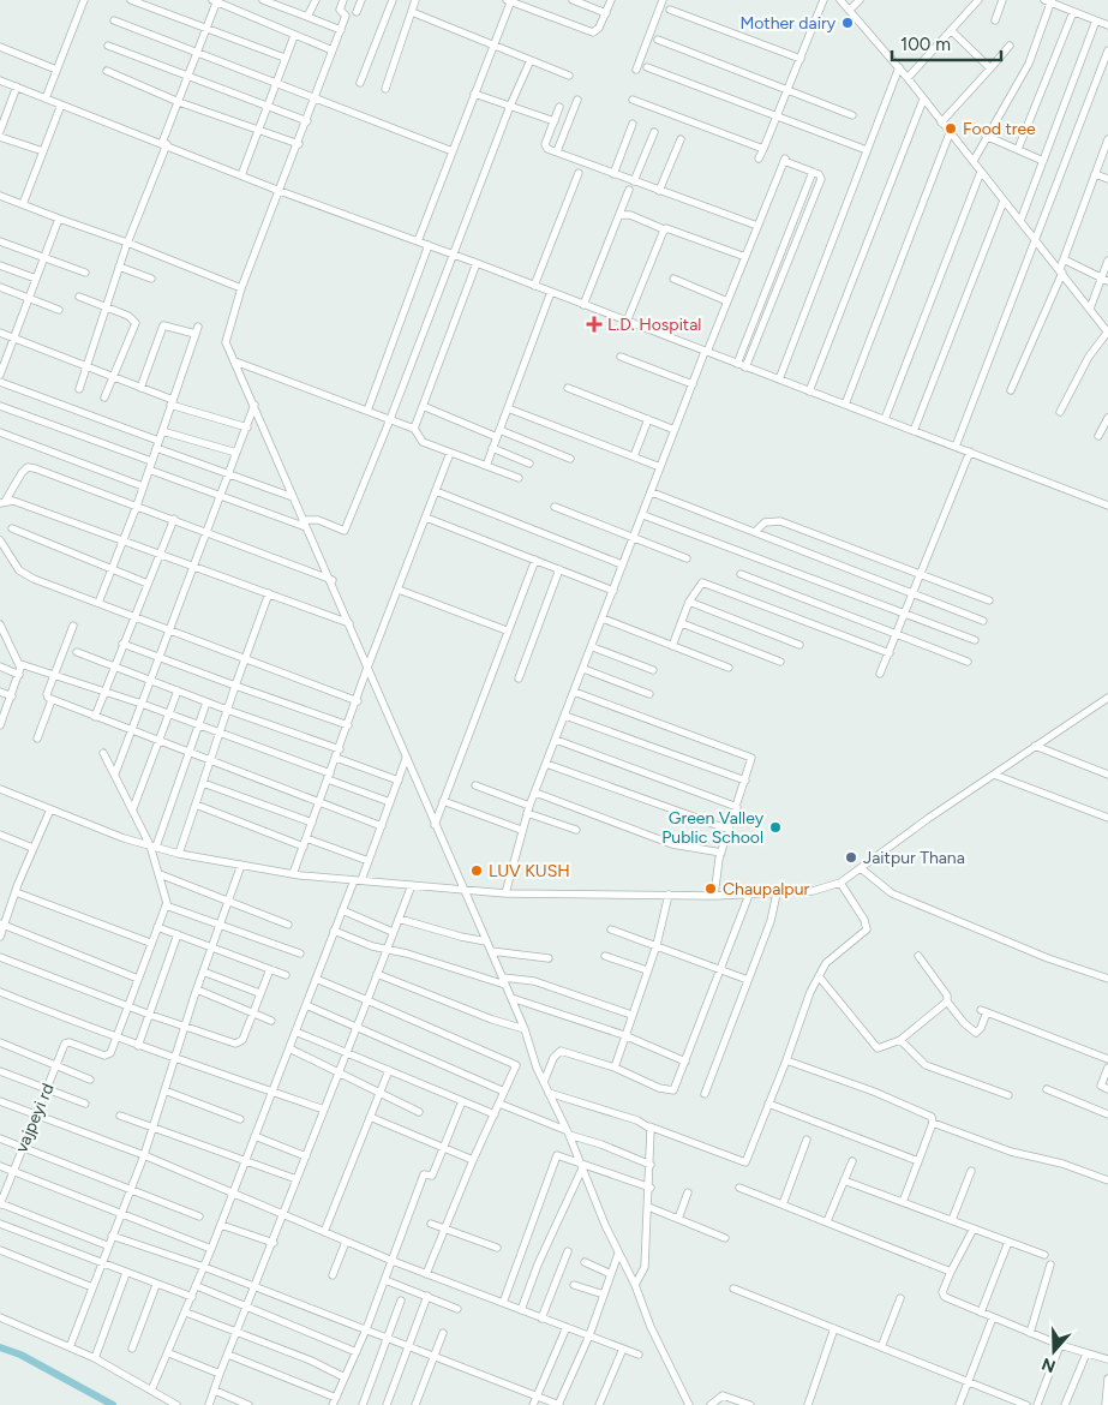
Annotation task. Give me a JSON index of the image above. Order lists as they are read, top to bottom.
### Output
{
  "streets": {
    "street": ["vajpeyi rd"]
  },
  "places": {
    "other": [
      "Mother dairy",
      "Food tree",
      "Green Valley Public School",
      "Jaitpur Thana",
      "LUV KUSH",
      "Chaupalpur"
    ],
    "health": ["L.D. Hospital"]
  },
  "scale_bar": "100 m",
  "north": "bottom"
}
